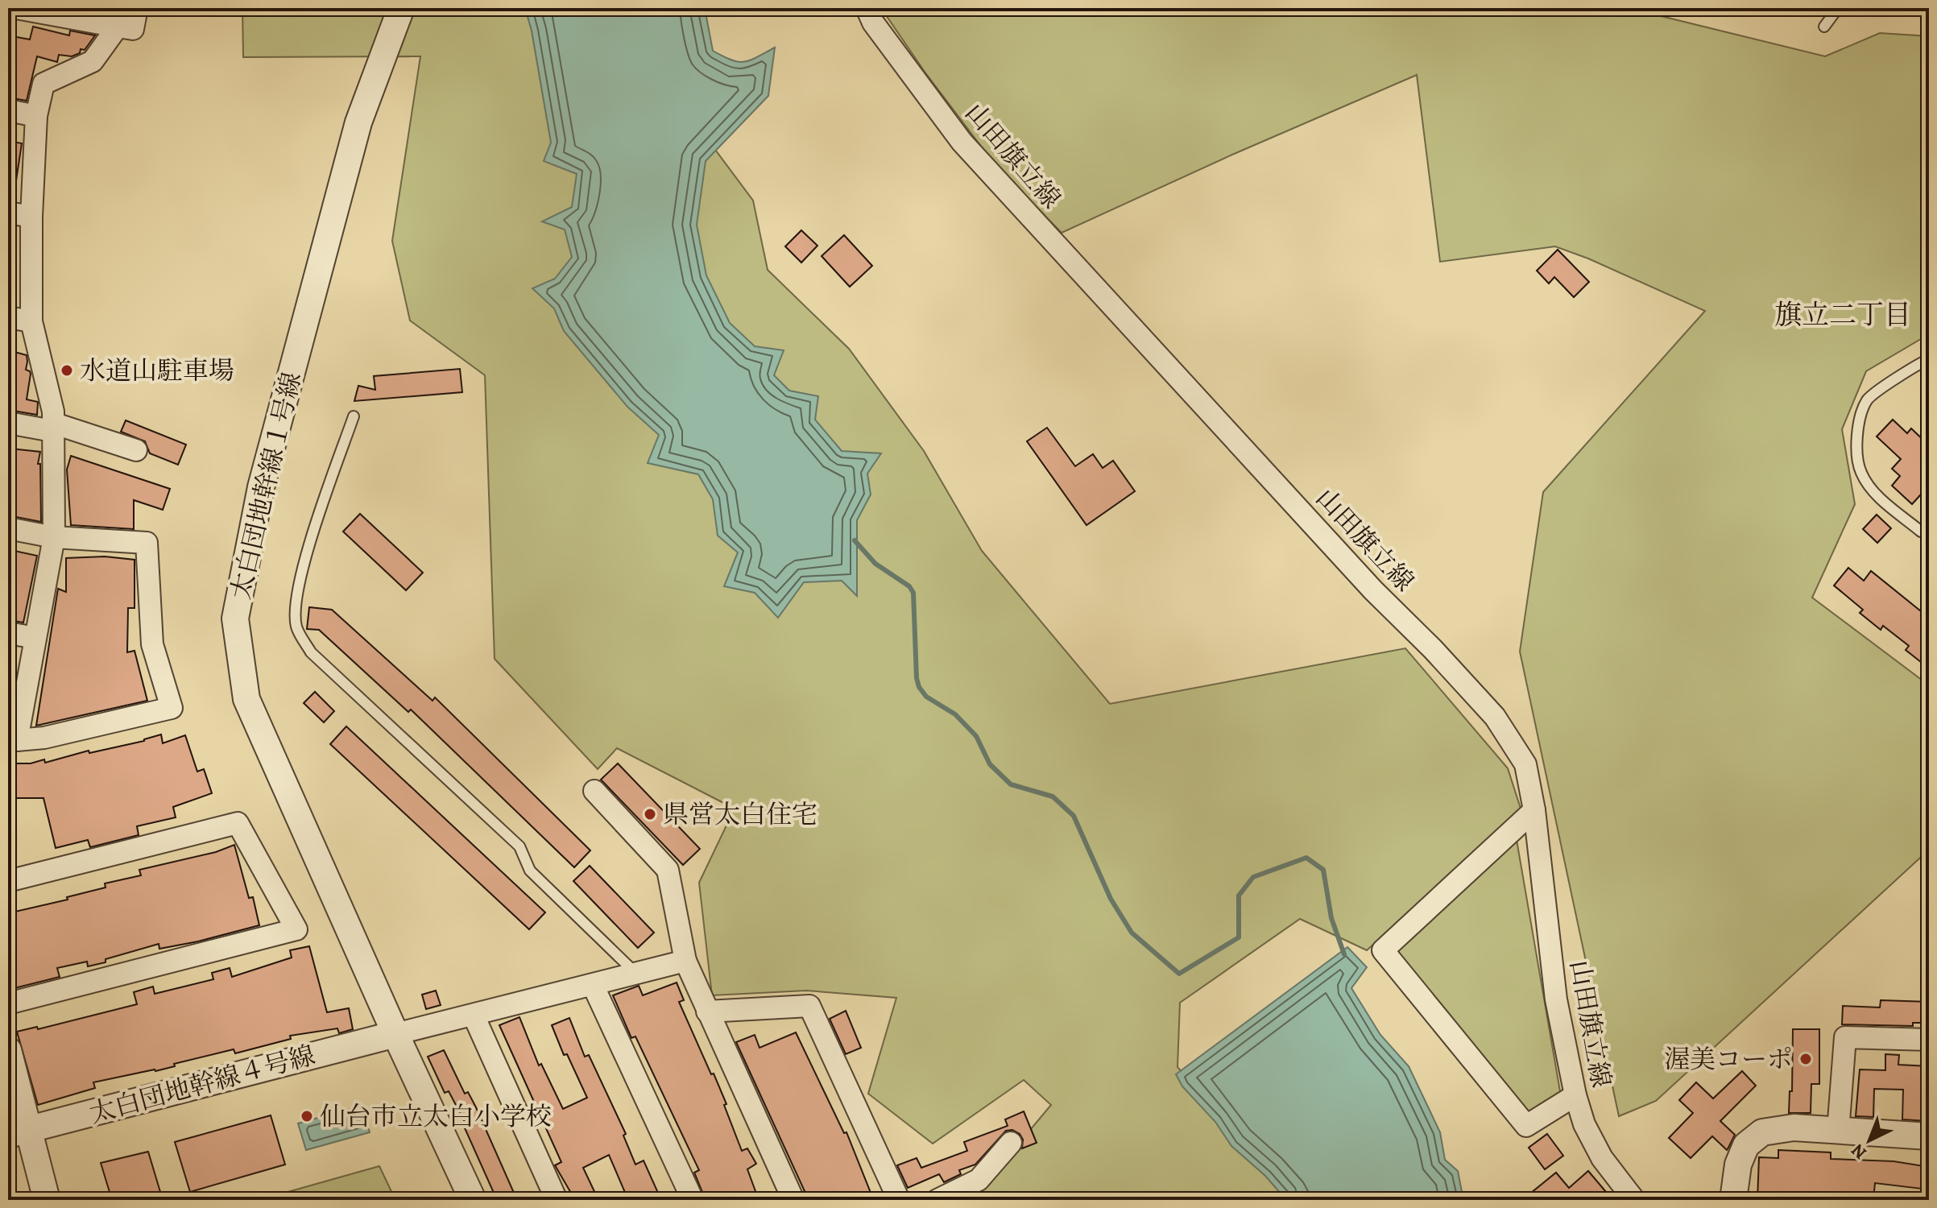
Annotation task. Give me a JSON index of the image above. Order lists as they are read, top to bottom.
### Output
{
  "streets": {
    "street": ["山田旗立線", "太白団地幹線１号線", "太白団地幹線４号線"]
  },
  "crossings": [
    ["太白団地幹線１号線", "太白団地幹線４号線"]
  ],
  "districts": ["旗立二丁目"],
  "places": [
    "水道山駐車場",
    "県営太白住宅",
    "渥美コーポ",
    "仙台市立太白小学校"
  ],
  "north": "bottom left"
}
